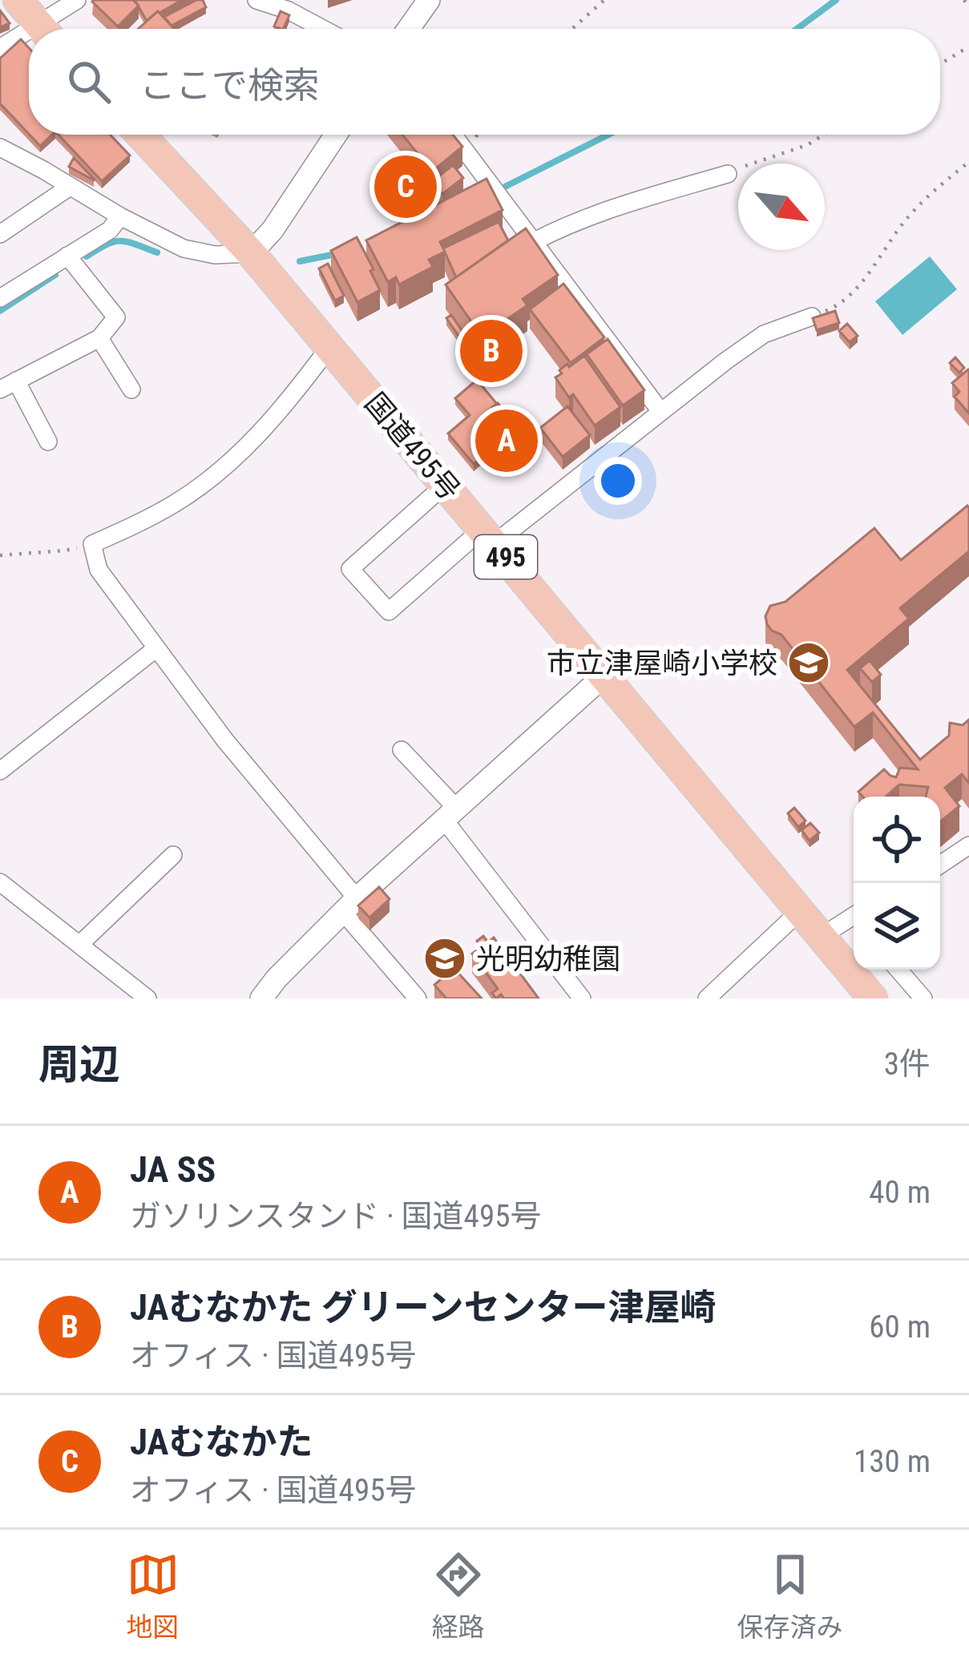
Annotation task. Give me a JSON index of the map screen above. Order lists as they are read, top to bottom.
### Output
{
  "streets": {
    "highway": ["国道495号", "495"]
  },
  "places": {
    "school or university": ["市立津屋崎小学校", "光明幼稚園"]
  },
  "north": "bottom right",
  "page": {
    "search": "ここで検索",
    "pins": ["C", "B", "A"],
    "heading": ["周辺", "3件"],
    "list": [
      {
        "mark": "A",
        "name": "JA SS",
        "note": "ガソリンスタンド · 国道495号",
        "value": "40 m"
      },
      {
        "mark": "B",
        "name": "JAむなかた グリーンセンター津屋崎",
        "note": "オフィス · 国道495号",
        "value": "60 m"
      },
      {
        "mark": "C",
        "name": "JAむなかた",
        "note": "オフィス · 国道495号",
        "value": "130 m"
      }
    ],
    "nav": ["地図", "経路", "保存済み"]
  }
}
